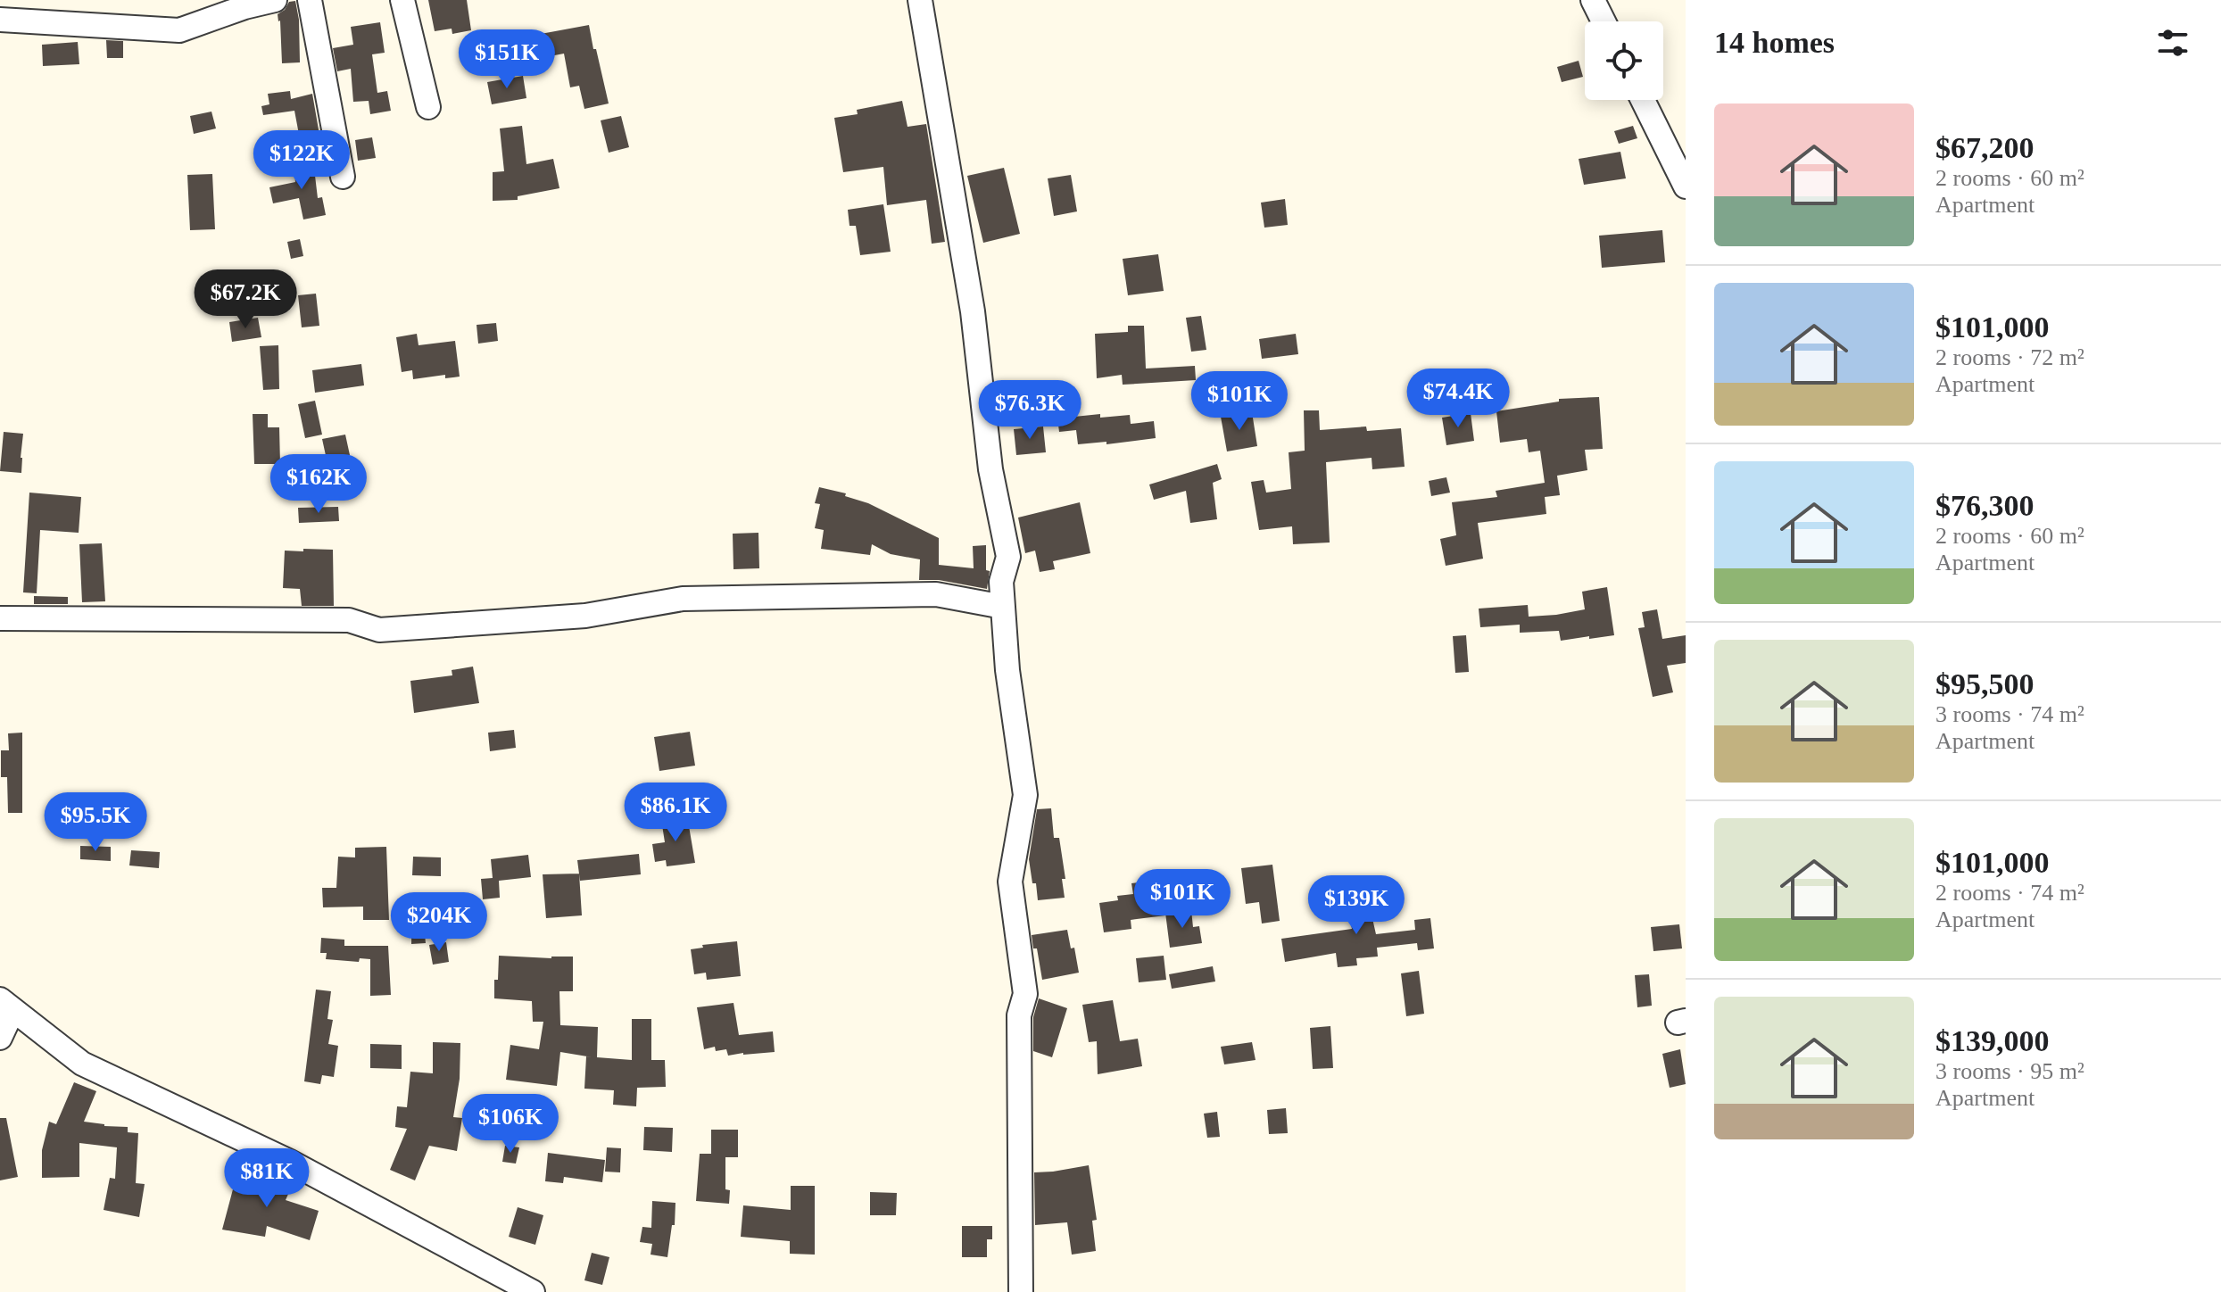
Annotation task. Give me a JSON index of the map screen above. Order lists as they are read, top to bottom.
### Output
{
  "page": {
    "heading": "14 homes",
    "price": [
      "$151K",
      "$122K",
      "$67.2K",
      "$74.4K",
      "$101K",
      "$76.3K",
      "$162K",
      "$86.1K",
      "$95.5K",
      "$101K",
      "$139K",
      "$204K",
      "$106K",
      "$81K"
    ],
    "list": [
      {
        "name": "$67,200",
        "note": "2 rooms · 60 m² · Apartment"
      },
      {
        "name": "$101,000",
        "note": "2 rooms · 72 m² · Apartment"
      },
      {
        "name": "$76,300",
        "note": "2 rooms · 60 m² · Apartment"
      },
      {
        "name": "$95,500",
        "note": "3 rooms · 74 m² · Apartment"
      },
      {
        "name": "$101,000",
        "note": "2 rooms · 74 m² · Apartment"
      },
      {
        "name": "$139,000",
        "note": "3 rooms · 95 m² · Apartment"
      }
    ]
  }
}
